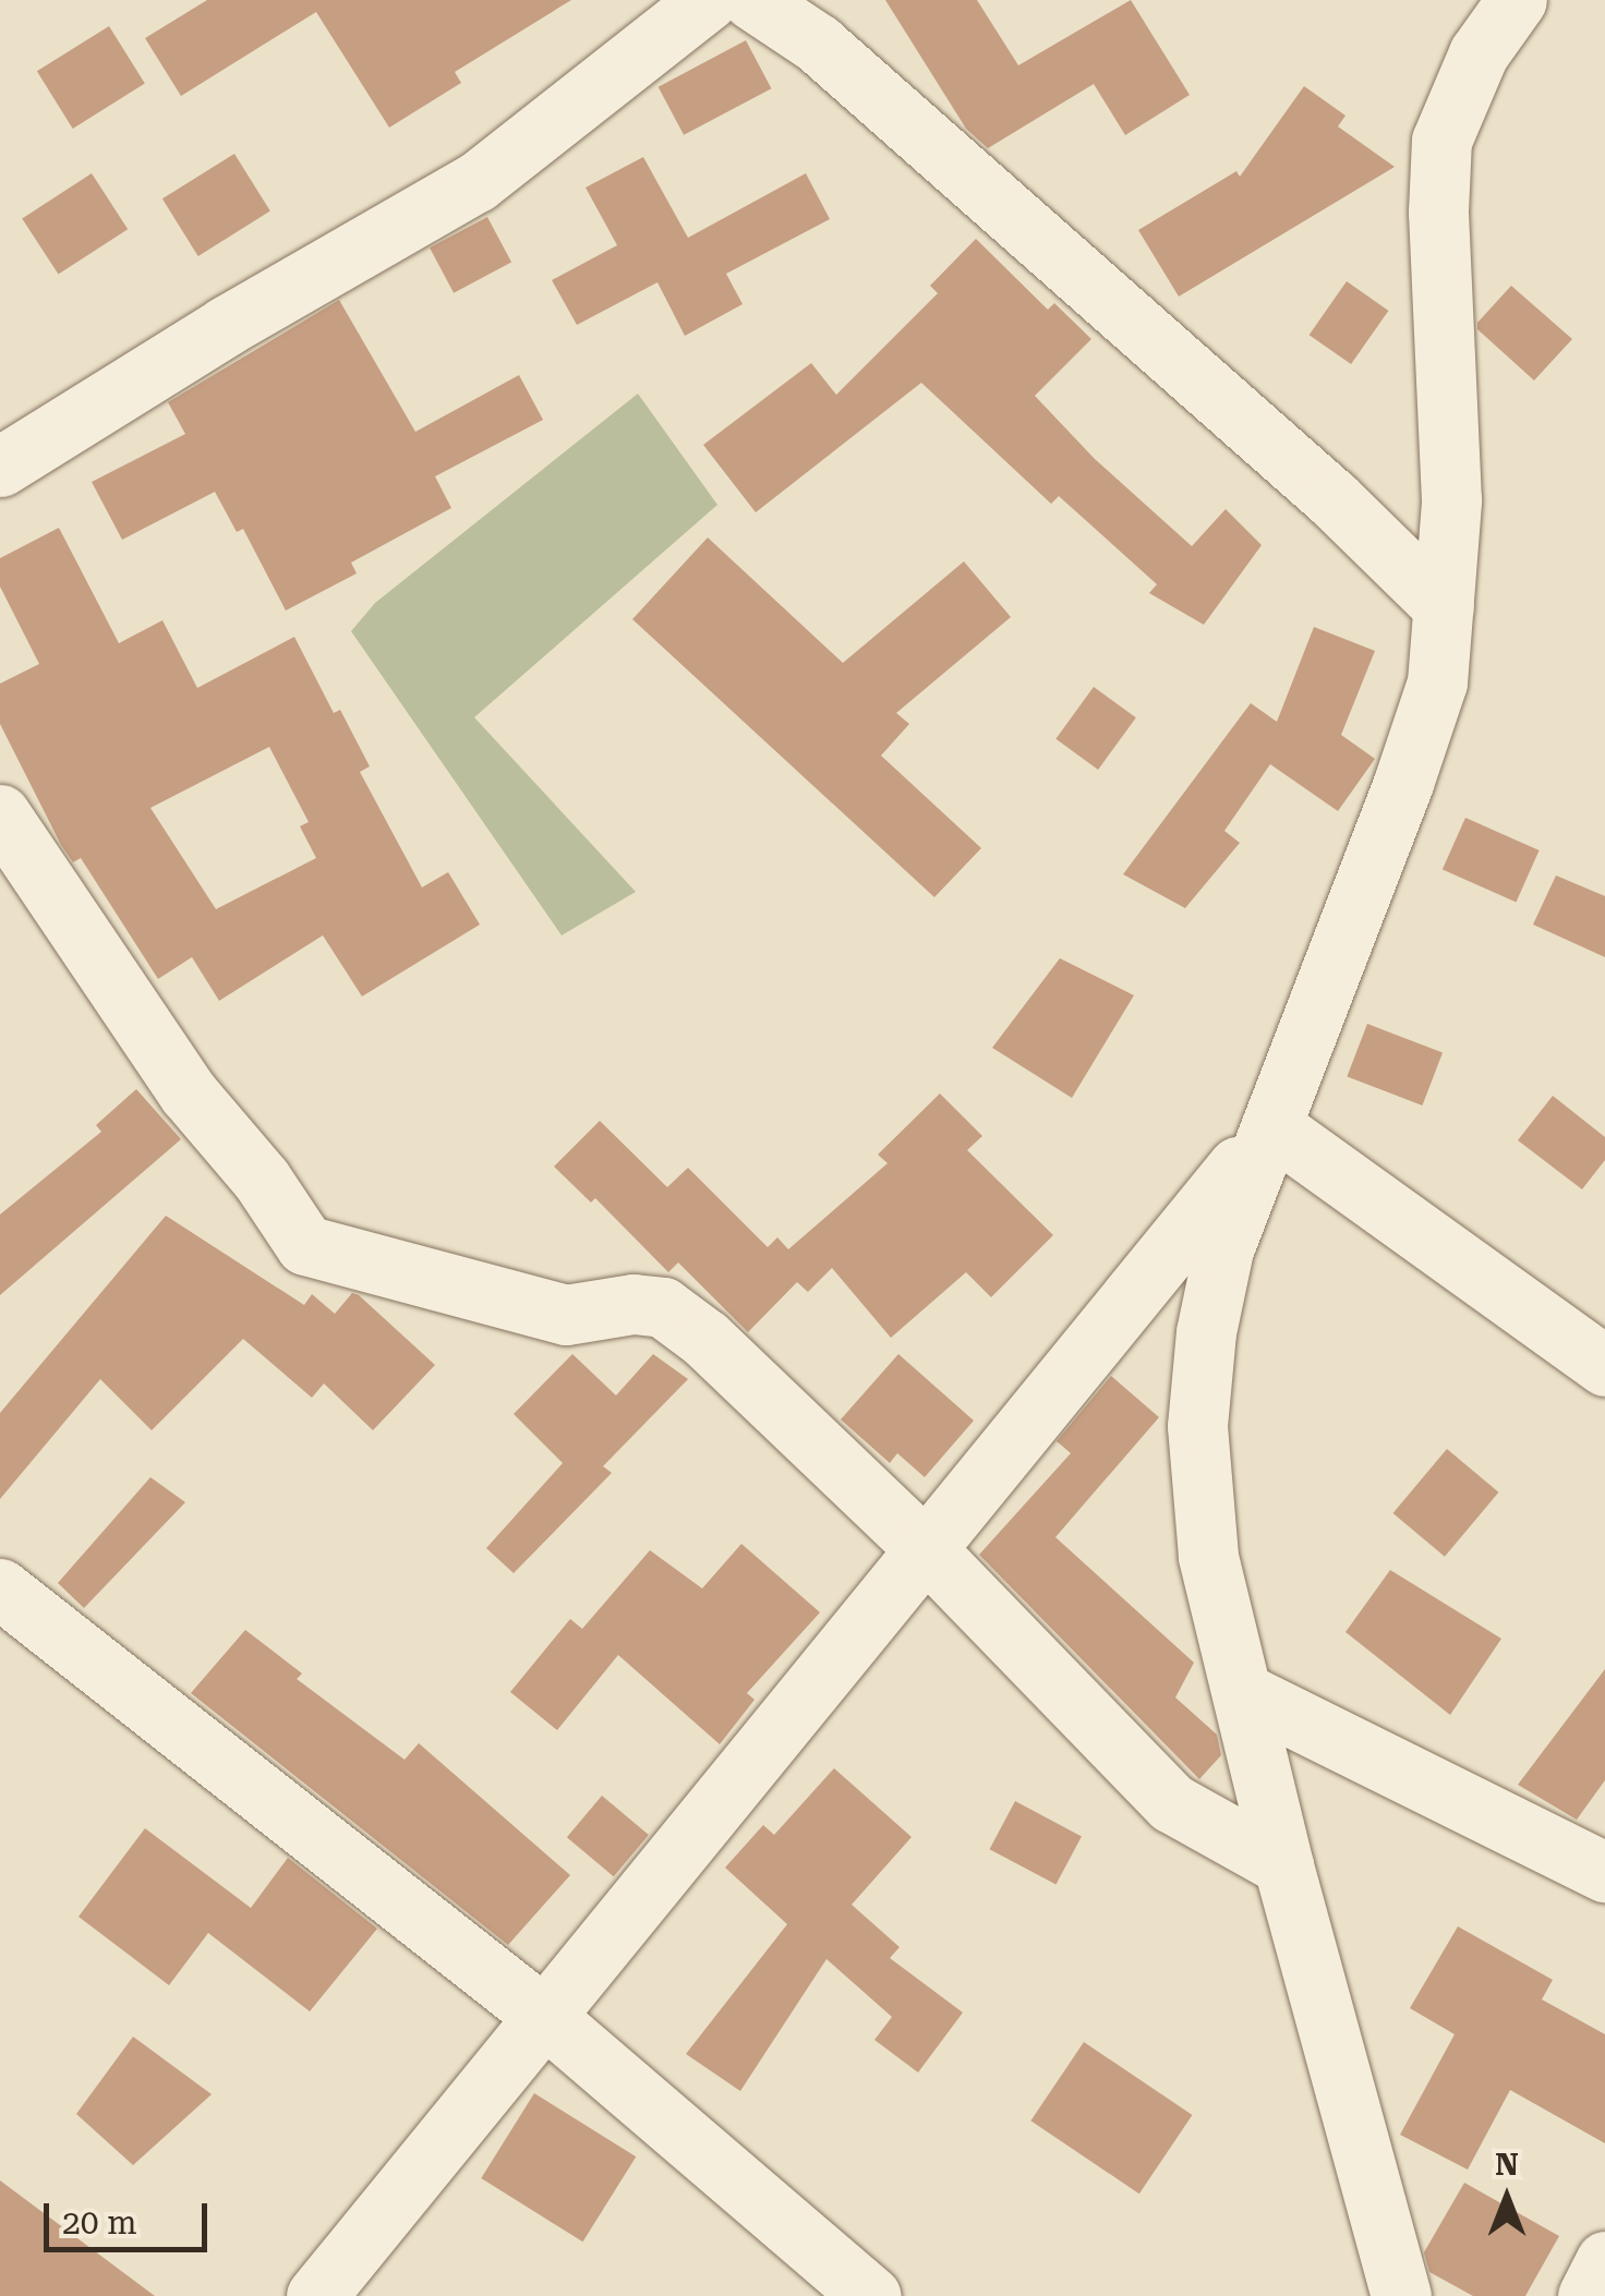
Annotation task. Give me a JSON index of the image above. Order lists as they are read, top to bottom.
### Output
{
  "scale_bar": "20 m",
  "north": "top"
}
